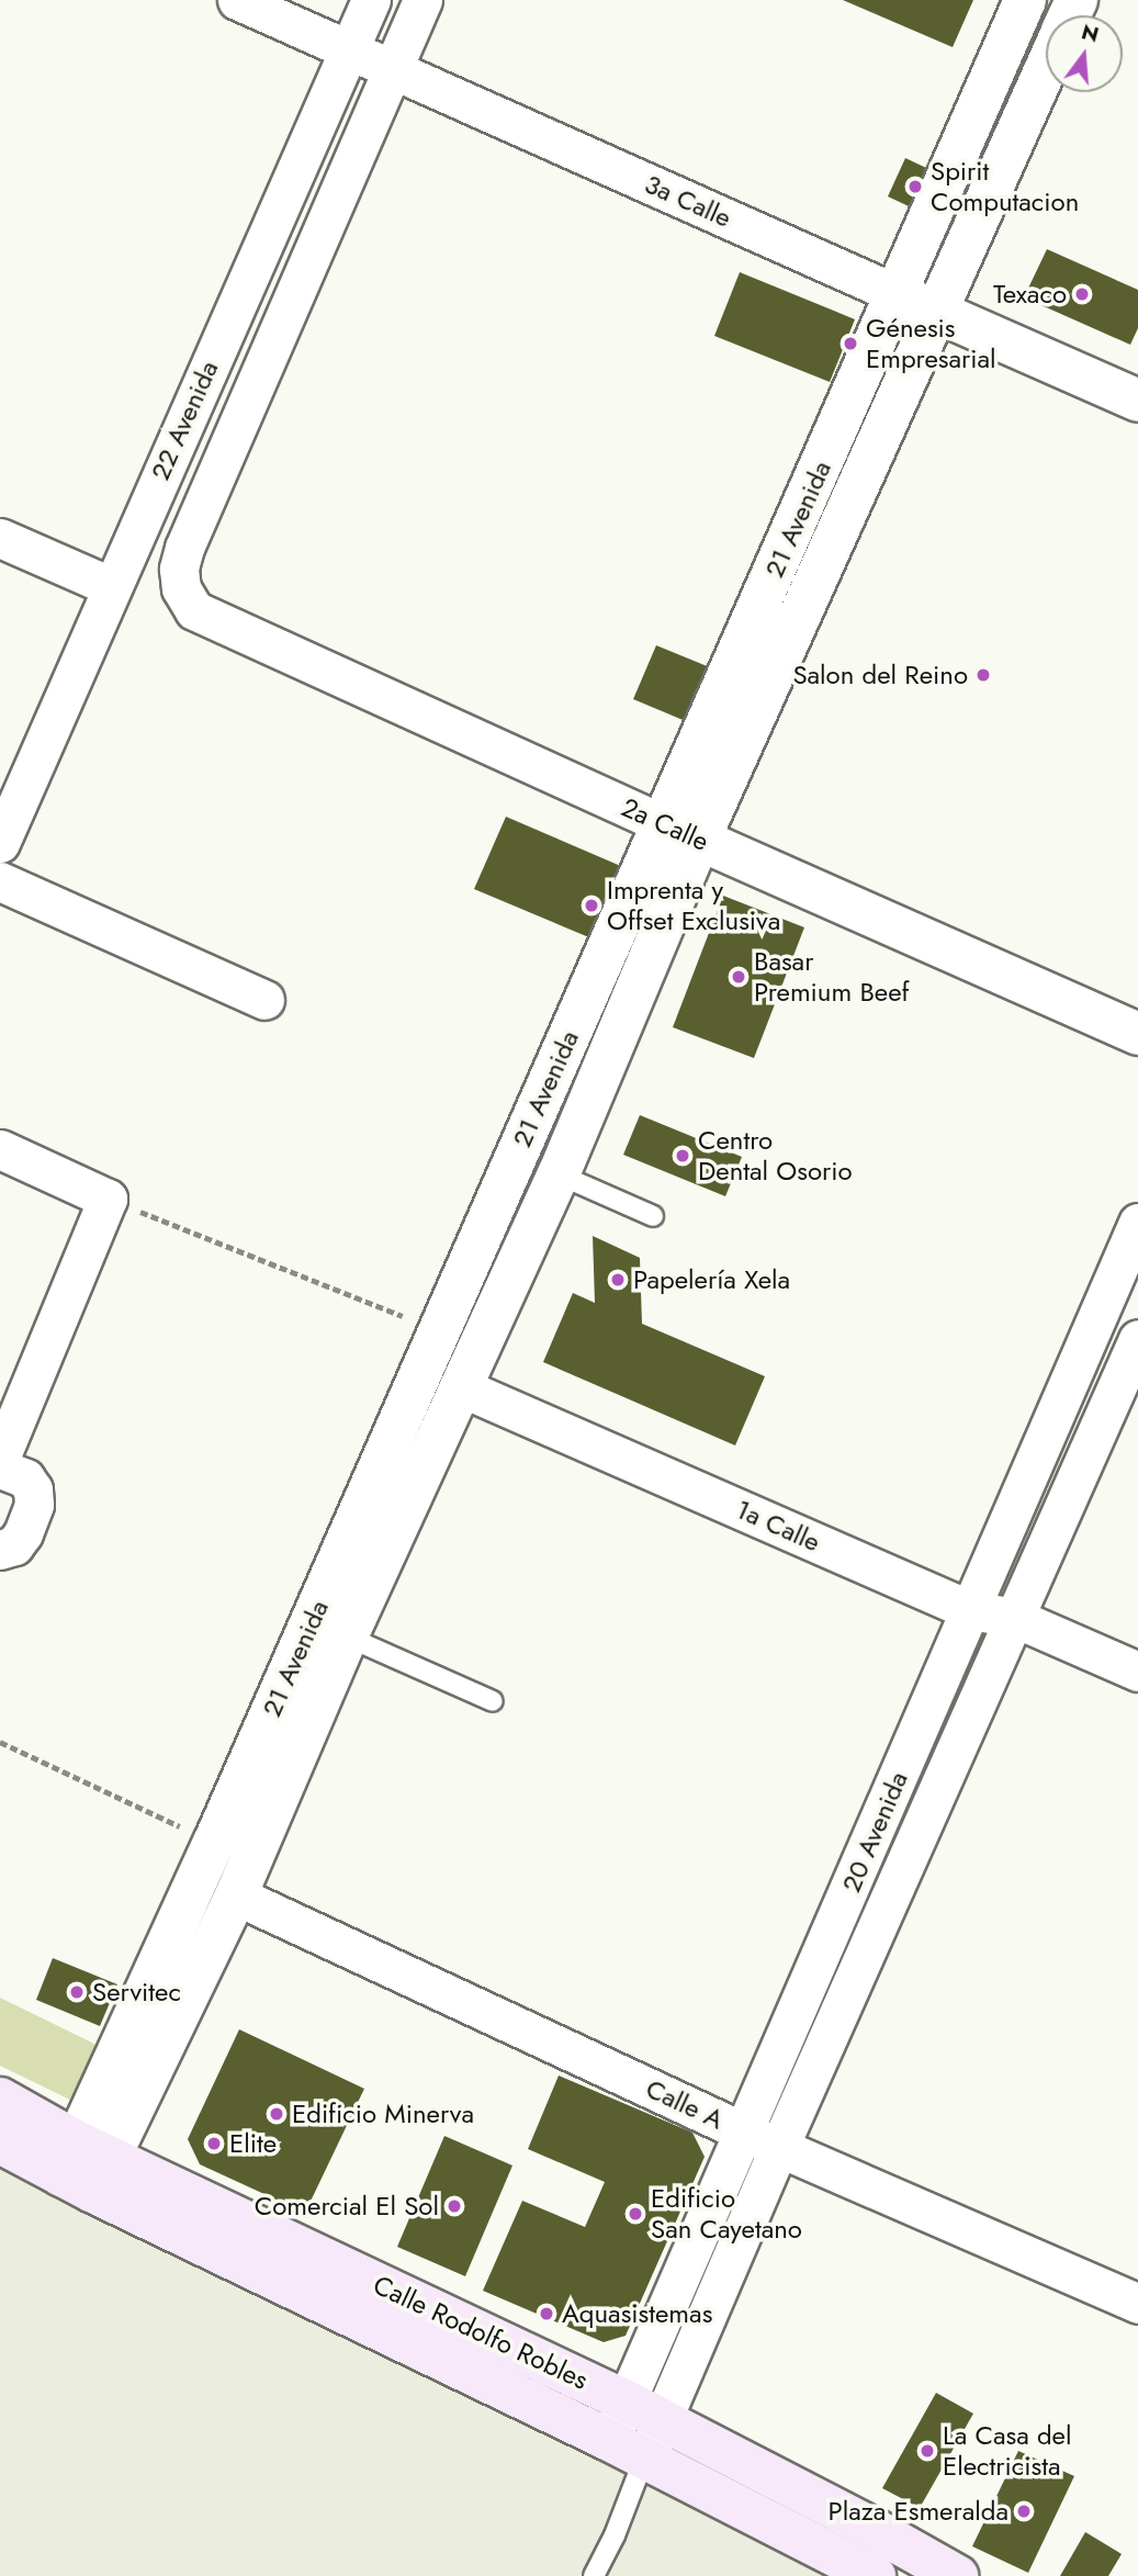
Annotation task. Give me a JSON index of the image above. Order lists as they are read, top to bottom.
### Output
{
  "streets": {
    "main road": ["Calle Rodolfo Robles"],
    "street": [
      "3a Calle",
      "22 Avenida",
      "21 Avenida",
      "2a Calle",
      "1a Calle",
      "20 Avenida",
      "Calle A"
    ]
  },
  "crossings": [
    ["3a Calle", "22 Avenida"],
    ["3a Calle", "21 Avenida"],
    ["22 Avenida", "2a Calle"],
    ["21 Avenida", "2a Calle"],
    ["21 Avenida", "1a Calle"],
    ["21 Avenida", "Calle A"],
    ["21 Avenida", "Calle Rodolfo Robles"],
    ["1a Calle", "20 Avenida"],
    ["20 Avenida", "Calle A"],
    ["20 Avenida", "Calle Rodolfo Robles"]
  ],
  "places": [
    "Spirit Computacion",
    "Texaco",
    "Génesis Empresarial",
    "Salon del Reino",
    "Imprenta y Offset Exclusiva",
    "Basar Premium Beef",
    "Centro Dental Osorio",
    "Papelería Xela",
    "Servitec",
    "Edificio Minerva",
    "Elite",
    "Comercial El Sol",
    "Edificio San Cayetano",
    "Aquasistemas",
    "La Casa del Electricista",
    "Plaza Esmeralda"
  ],
  "north": "top"
}
